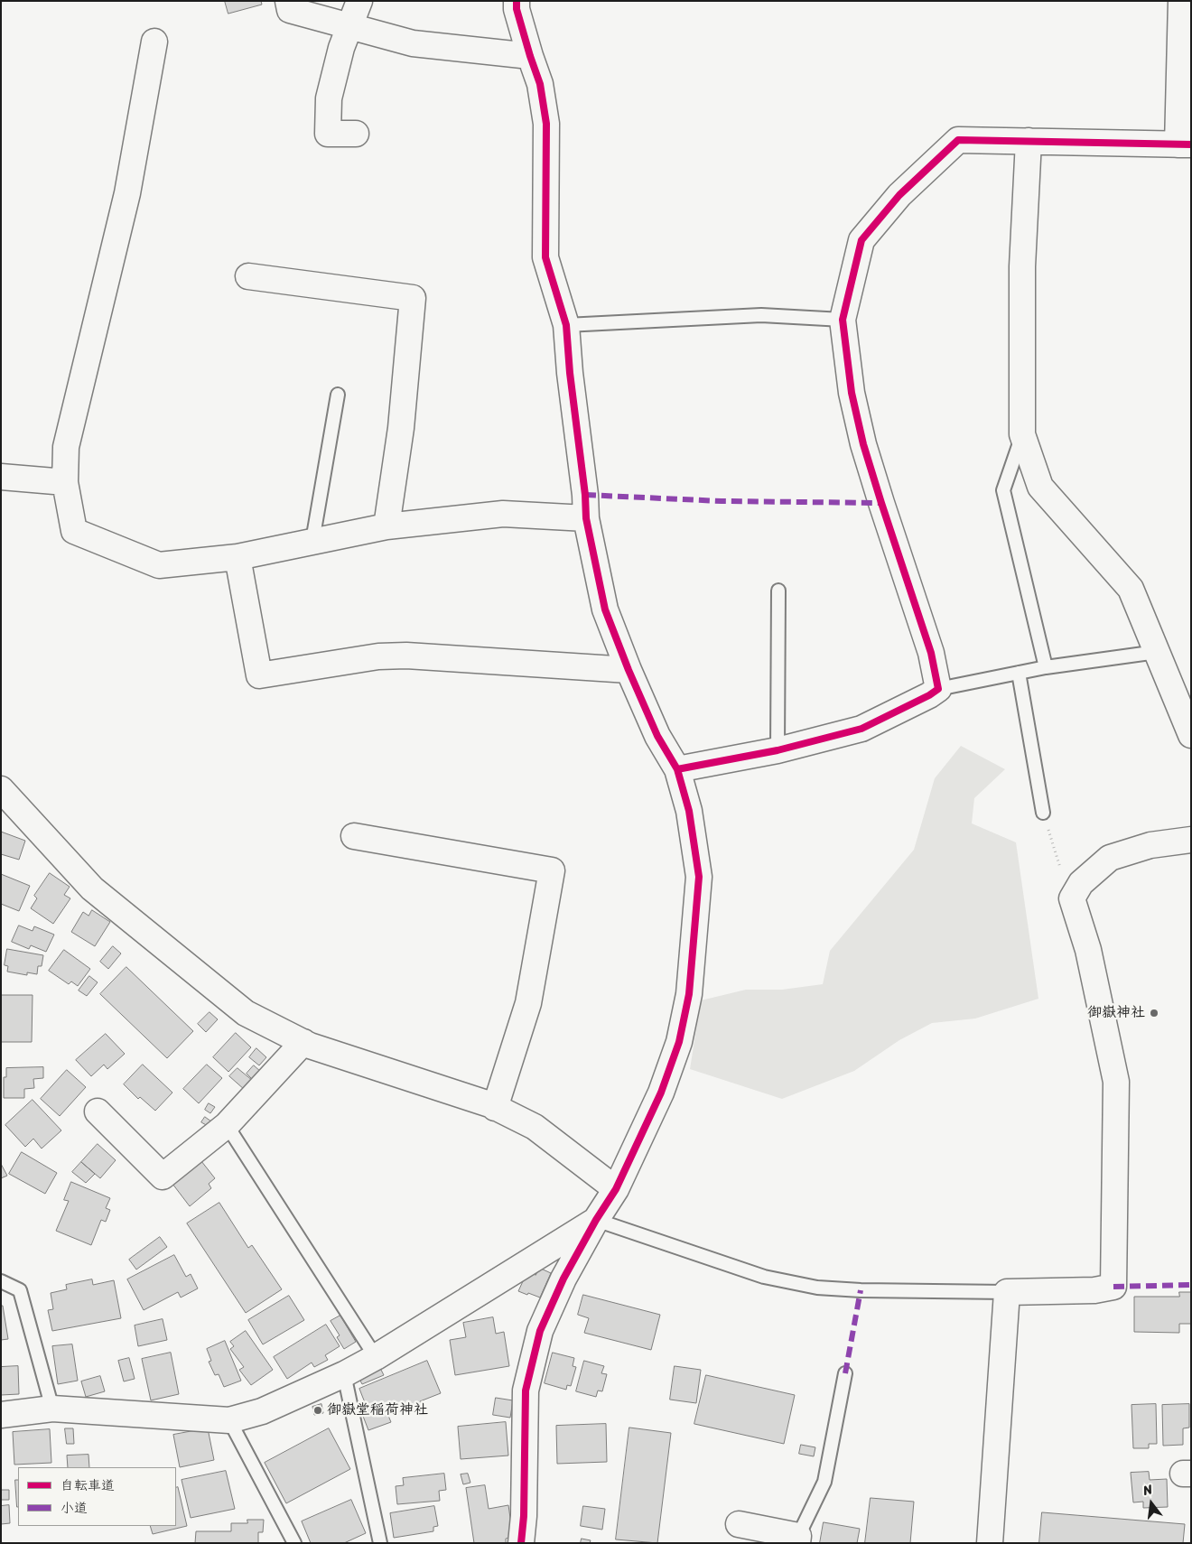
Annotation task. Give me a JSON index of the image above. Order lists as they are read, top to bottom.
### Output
{
  "places": ["御嶽神社", "御嶽堂稲荷神社"],
  "legend": ["自転車道", "小道"],
  "north": "top"
}
